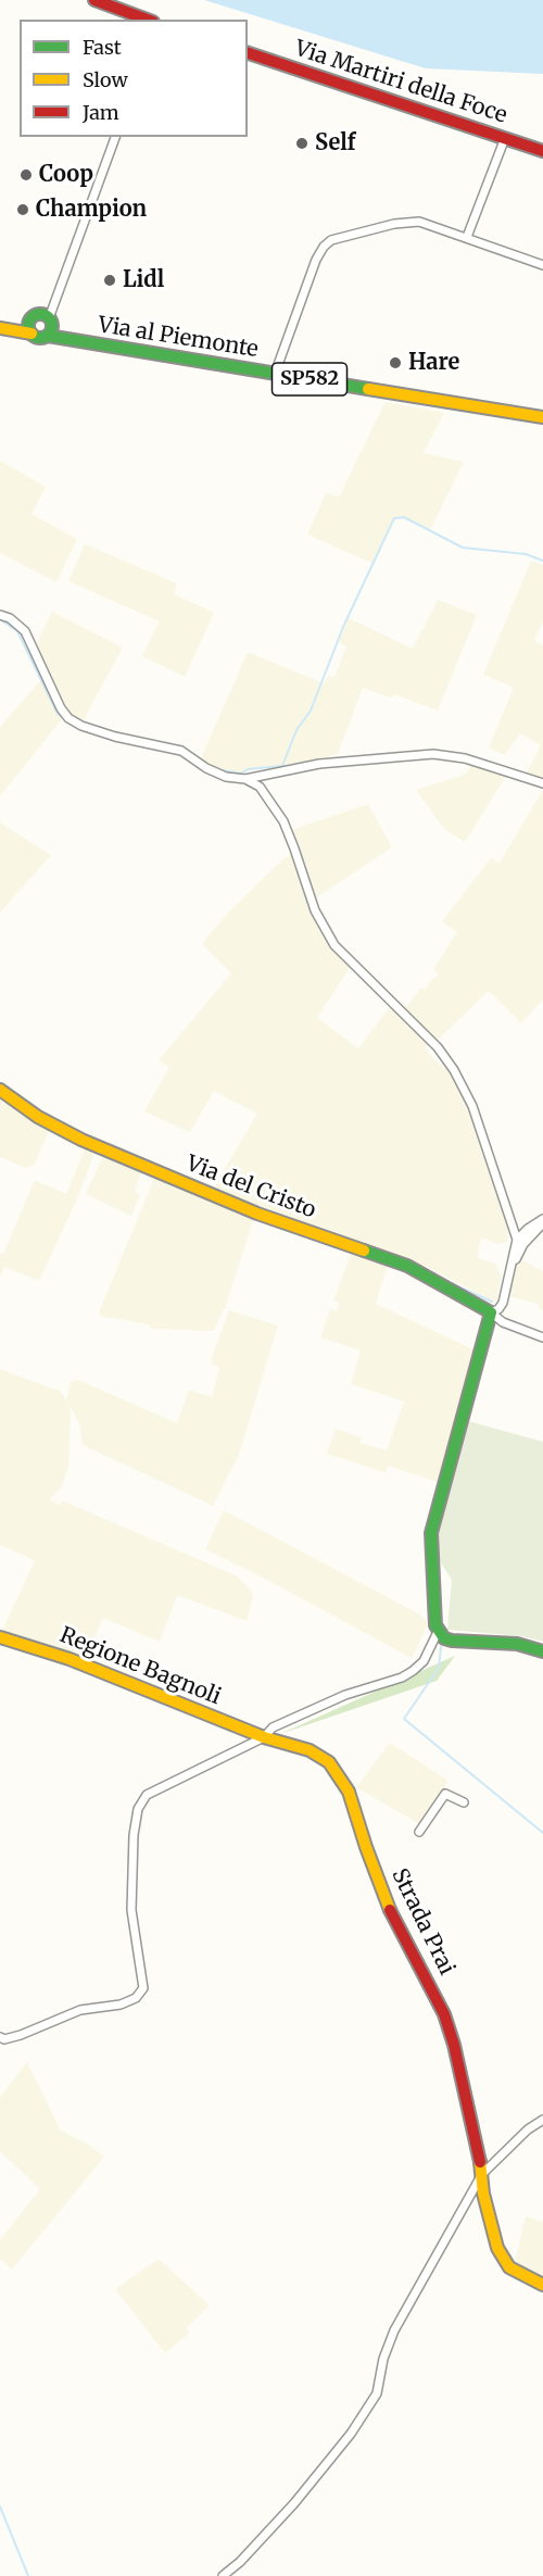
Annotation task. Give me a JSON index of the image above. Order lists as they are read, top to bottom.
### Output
{
  "streets": {
    "street": [
      "Via Martiri della Foce",
      "Via al Piemonte",
      "SP582",
      "Via del Cristo",
      "Regione Bagnoli",
      "Strada Prai"
    ]
  },
  "crossings": [
    ["Regione Bagnoli", "Strada Prai"]
  ],
  "places": [
    "Self",
    "Coop",
    "Champion",
    "Lidl",
    "Hare"
  ],
  "legend": ["Fast", "Slow", "Jam"]
}
